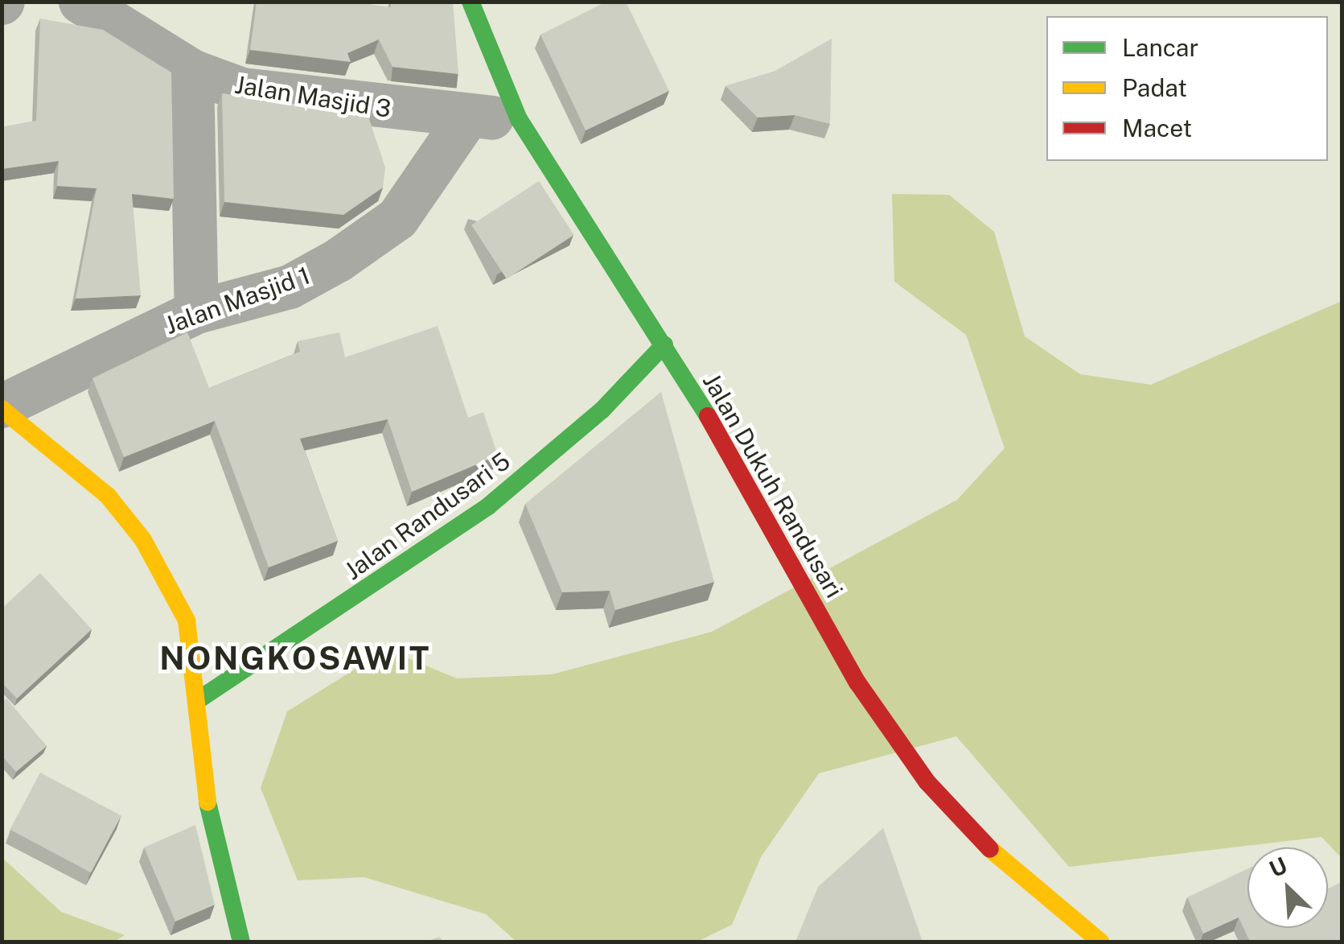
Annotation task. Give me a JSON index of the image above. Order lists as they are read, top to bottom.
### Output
{
  "streets": {
    "street": [
      "Jalan Masjid 3",
      "Jalan Masjid 1",
      "Jalan Dukuh Randusari",
      "Jalan Randusari 5"
    ]
  },
  "crossings": [
    ["Jalan Masjid 3", "Jalan Masjid 1"],
    ["Jalan Masjid 3", "Jalan Dukuh Randusari"],
    ["Jalan Dukuh Randusari", "Jalan Randusari 5"]
  ],
  "districts": ["NONGKOSAWIT"],
  "legend": ["Lancar", "Padat", "Macet"],
  "north": "top left"
}
